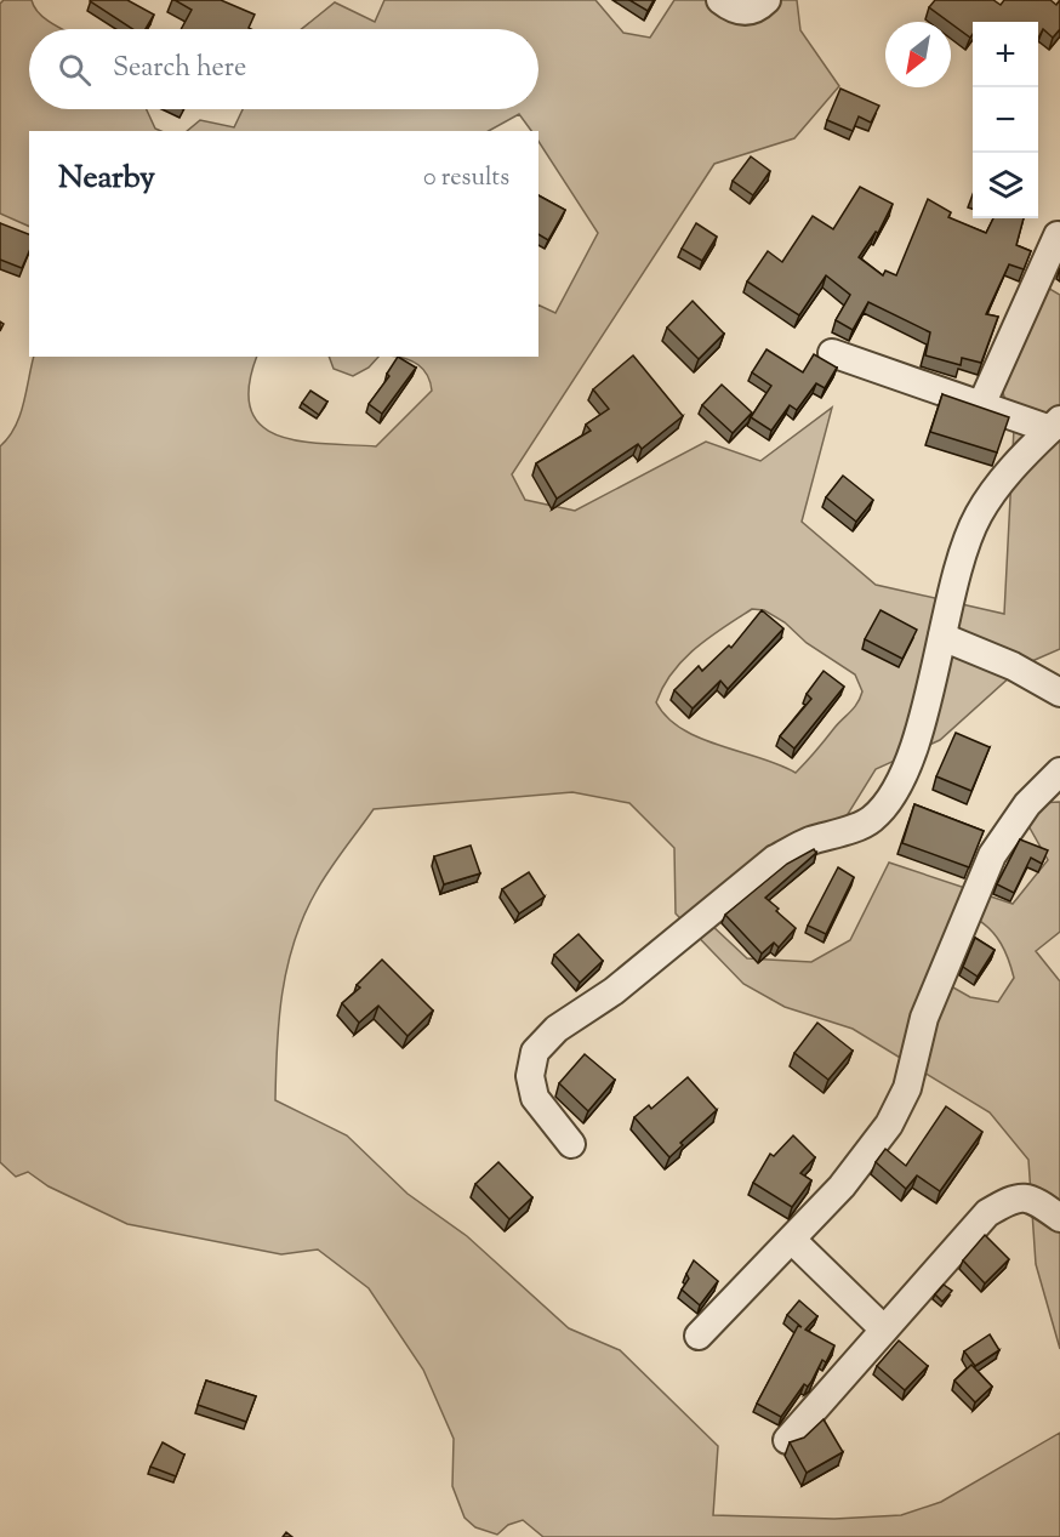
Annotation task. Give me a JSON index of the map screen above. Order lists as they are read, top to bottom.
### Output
{
  "north": "bottom left",
  "page": {
    "map_buttons": ["+", "−"],
    "search": "Search here",
    "heading": ["Nearby", "0 results"]
  }
}
